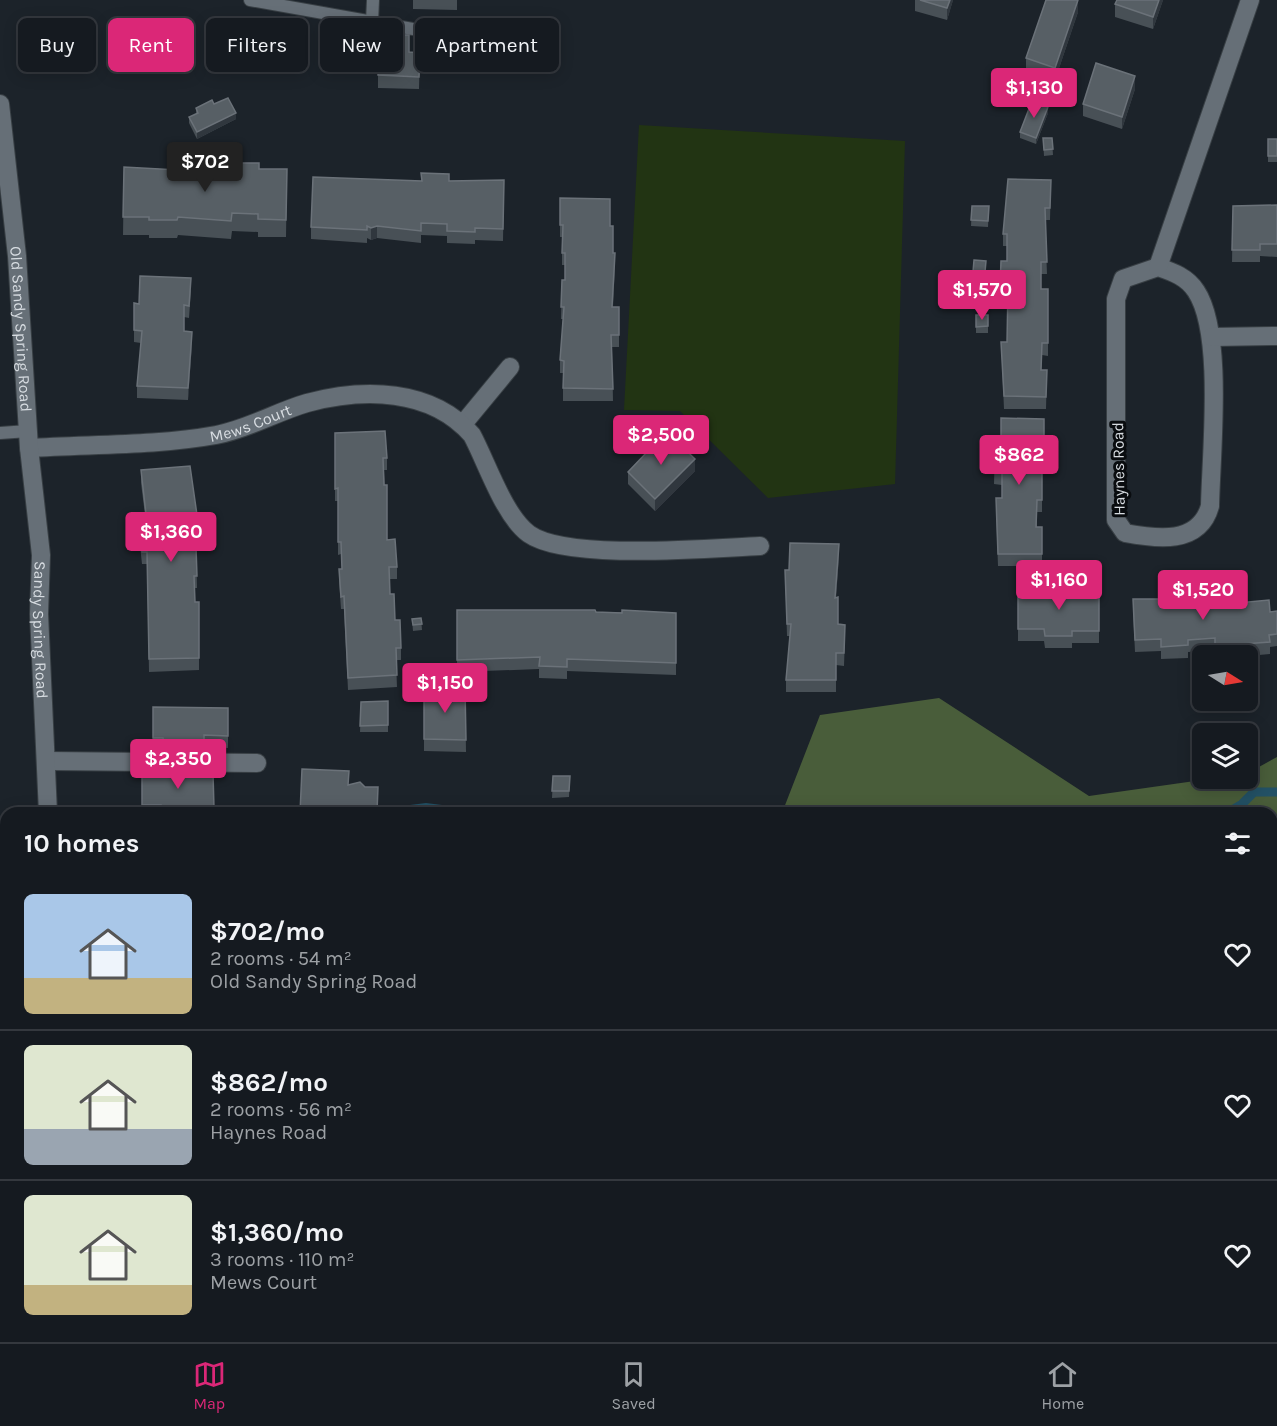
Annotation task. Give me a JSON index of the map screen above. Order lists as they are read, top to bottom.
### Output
{
  "streets": {
    "street": [
      "Old Sandy Spring Road",
      "Mews Court",
      "Haynes Road",
      "Sandy Spring Road"
    ]
  },
  "crossings": [
    ["Old Sandy Spring Road", "Mews Court"],
    ["Old Sandy Spring Road", "Sandy Spring Road"],
    ["Mews Court", "Sandy Spring Road"]
  ],
  "north": "right",
  "page": {
    "chip": [
      "Buy",
      "Rent",
      "Filters",
      "New",
      "Apartment"
    ],
    "price": [
      "$1,130",
      "$702",
      "$1,570",
      "$2,500",
      "$862",
      "$1,360",
      "$1,160",
      "$1,520",
      "$1,150",
      "$2,350"
    ],
    "heading": "10 homes",
    "list": [
      {
        "name": "$702/mo",
        "note": "2 rooms · 54 m² · Old Sandy Spring Road"
      },
      {
        "name": "$862/mo",
        "note": "2 rooms · 56 m² · Haynes Road"
      },
      {
        "name": "$1,360/mo",
        "note": "3 rooms · 110 m² · Mews Court"
      }
    ],
    "tabs": ["Map", "Saved", "Home"]
  }
}
